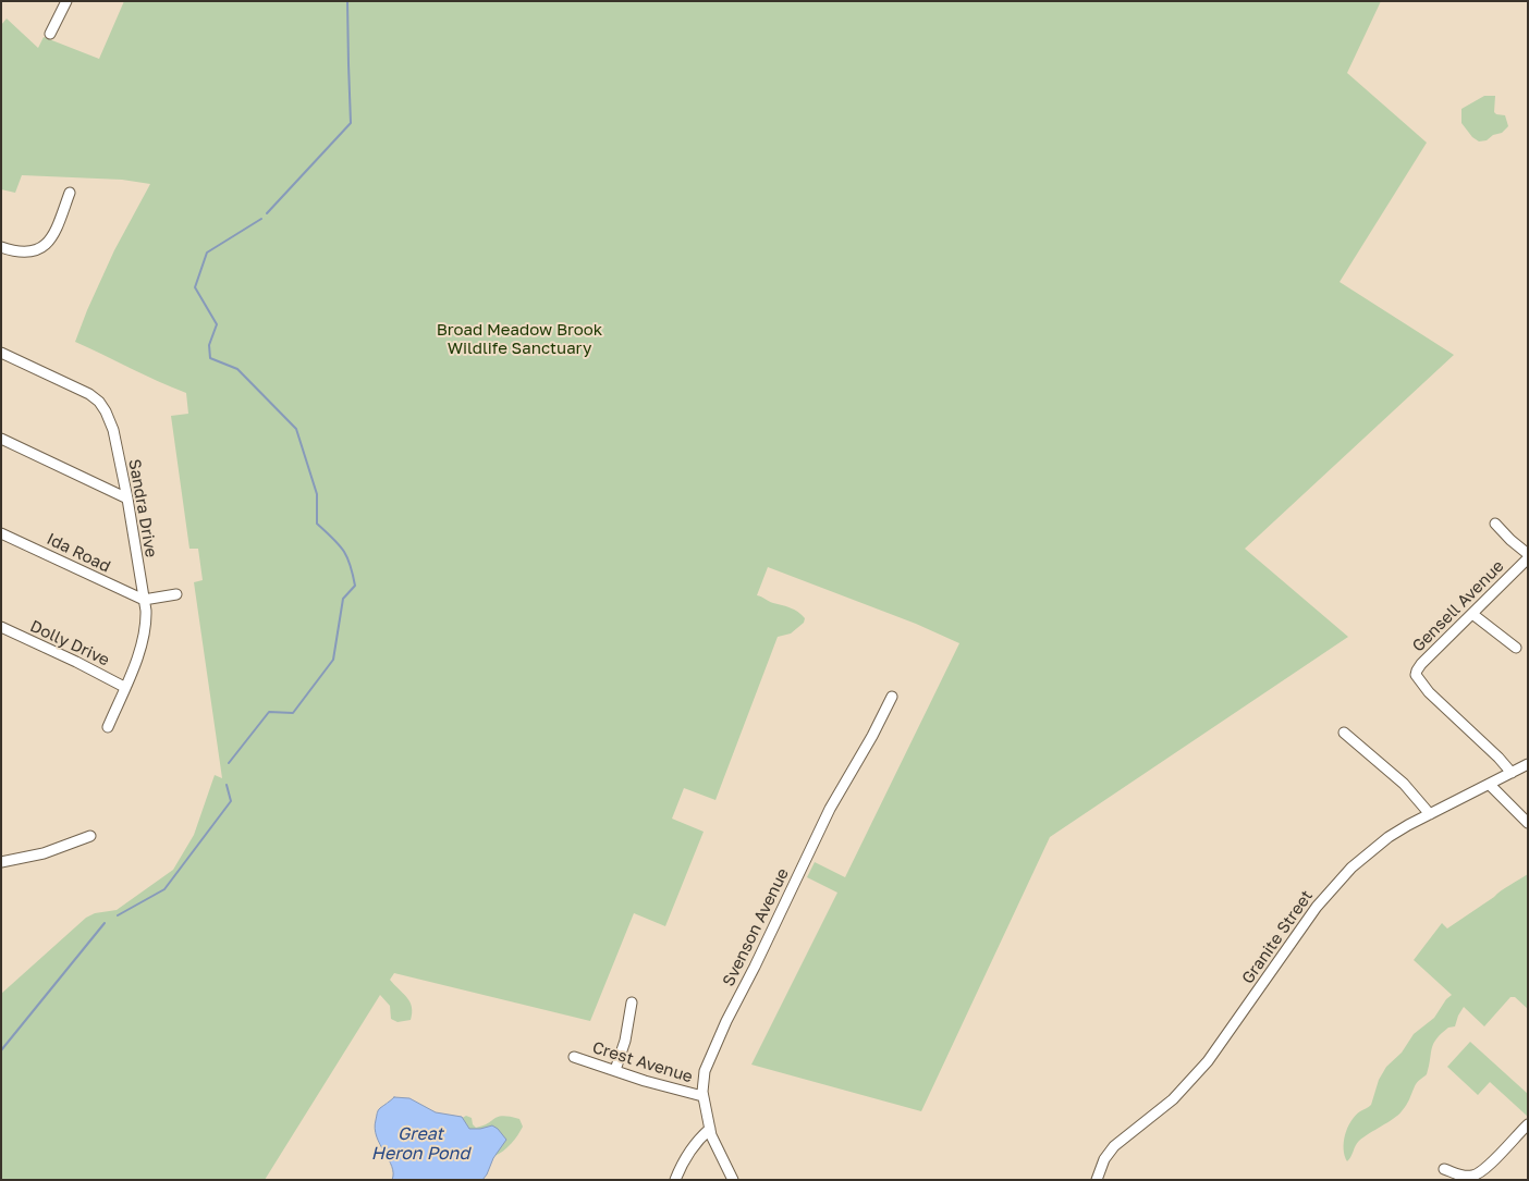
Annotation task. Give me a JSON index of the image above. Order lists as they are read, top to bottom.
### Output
{
  "streets": {
    "street": [
      "Sandra Drive",
      "Ida Road",
      "Gensell Avenue",
      "Dolly Drive",
      "Svenson Avenue",
      "Granite Street",
      "Crest Avenue"
    ]
  },
  "crossings": [
    ["Sandra Drive", "Ida Road"],
    ["Sandra Drive", "Dolly Drive"],
    ["Gensell Avenue", "Granite Street"],
    ["Svenson Avenue", "Crest Avenue"]
  ],
  "water": ["Great Heron Pond"],
  "parks": ["Broad Meadow Brook Wildlife Sanctuary"]
}
